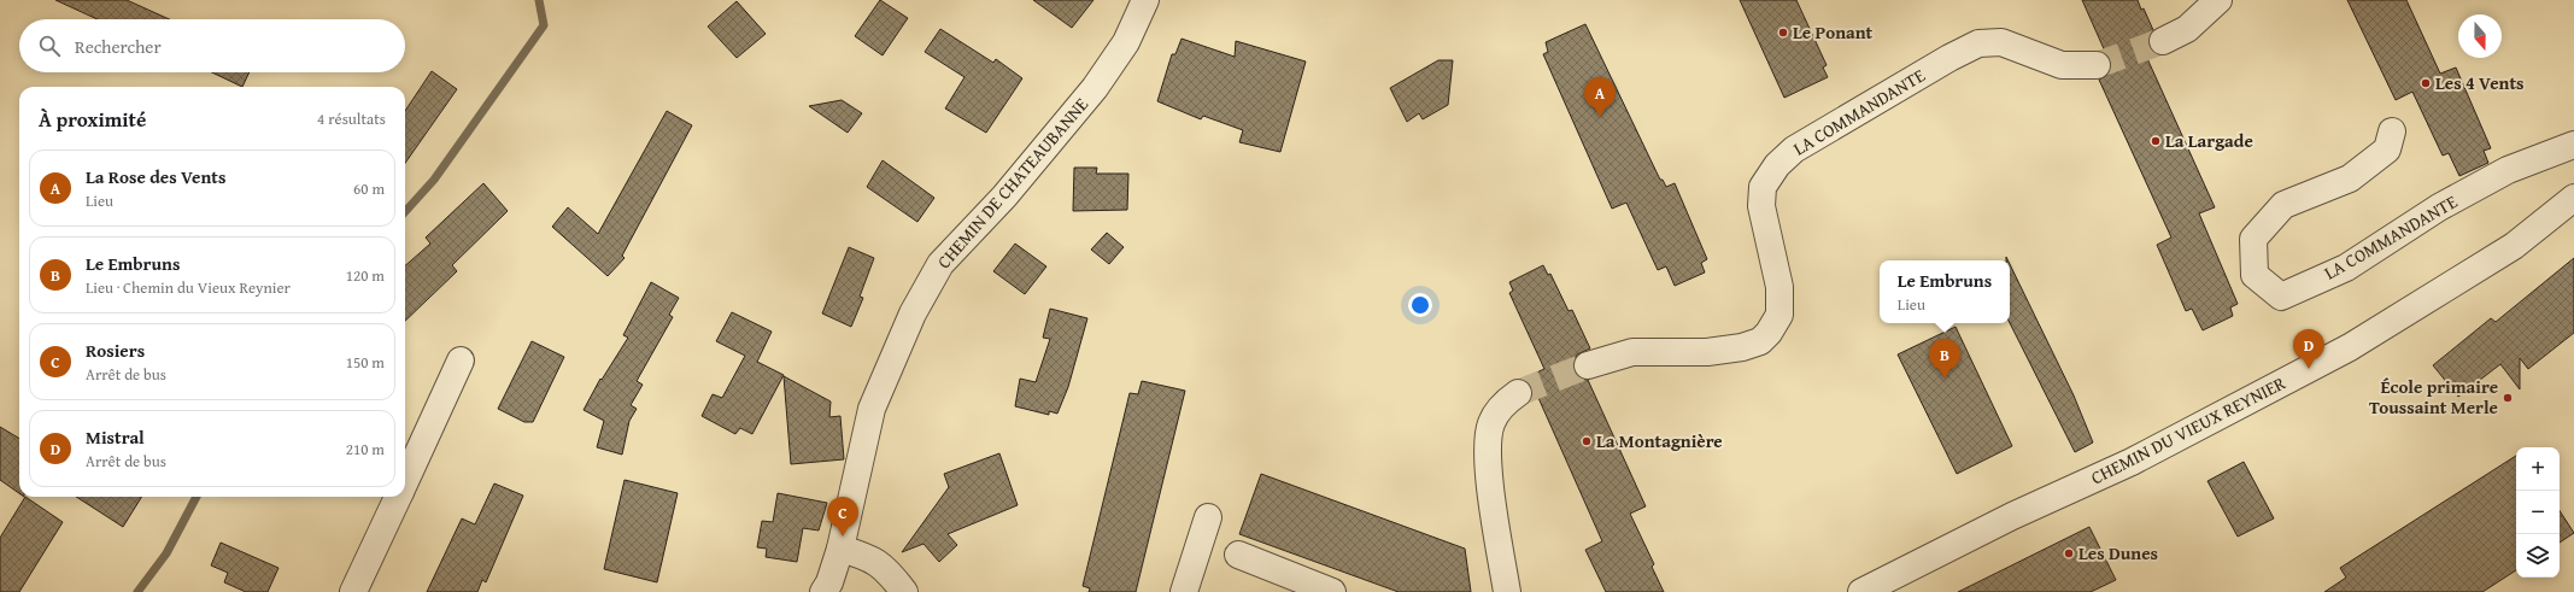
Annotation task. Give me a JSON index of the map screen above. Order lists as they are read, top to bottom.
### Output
{
  "streets": {
    "street": ["LA COMMANDANTE", "CHEMIN DE CHATEAUBANNE", "CHEMIN DU VIEUX REYNIER"]
  },
  "places": [
    "Le Ponant",
    "Les 4 Vents",
    "La Largade",
    "École primaire Toussaint Merle",
    "La Montagnière",
    "Les Dunes"
  ],
  "north": "bottom",
  "page": {
    "search": "Rechercher",
    "pins": [
      "A",
      "D",
      "B",
      "C"
    ],
    "heading": ["À proximité", "4 résultats"],
    "list": [
      {
        "mark": "A",
        "name": "La Rose des Vents",
        "note": "Lieu",
        "value": "60 m"
      },
      {
        "mark": "B",
        "name": "Le Embruns",
        "note": "Lieu · Chemin du Vieux Reynier",
        "value": "120 m"
      },
      {
        "mark": "C",
        "name": "Rosiers",
        "note": "Arrêt de bus",
        "value": "150 m"
      },
      {
        "mark": "D",
        "name": "Mistral",
        "note": "Arrêt de bus",
        "value": "210 m"
      }
    ],
    "popup": ["Le Embruns", "Lieu"],
    "map_buttons": ["+", "−"]
  }
}
